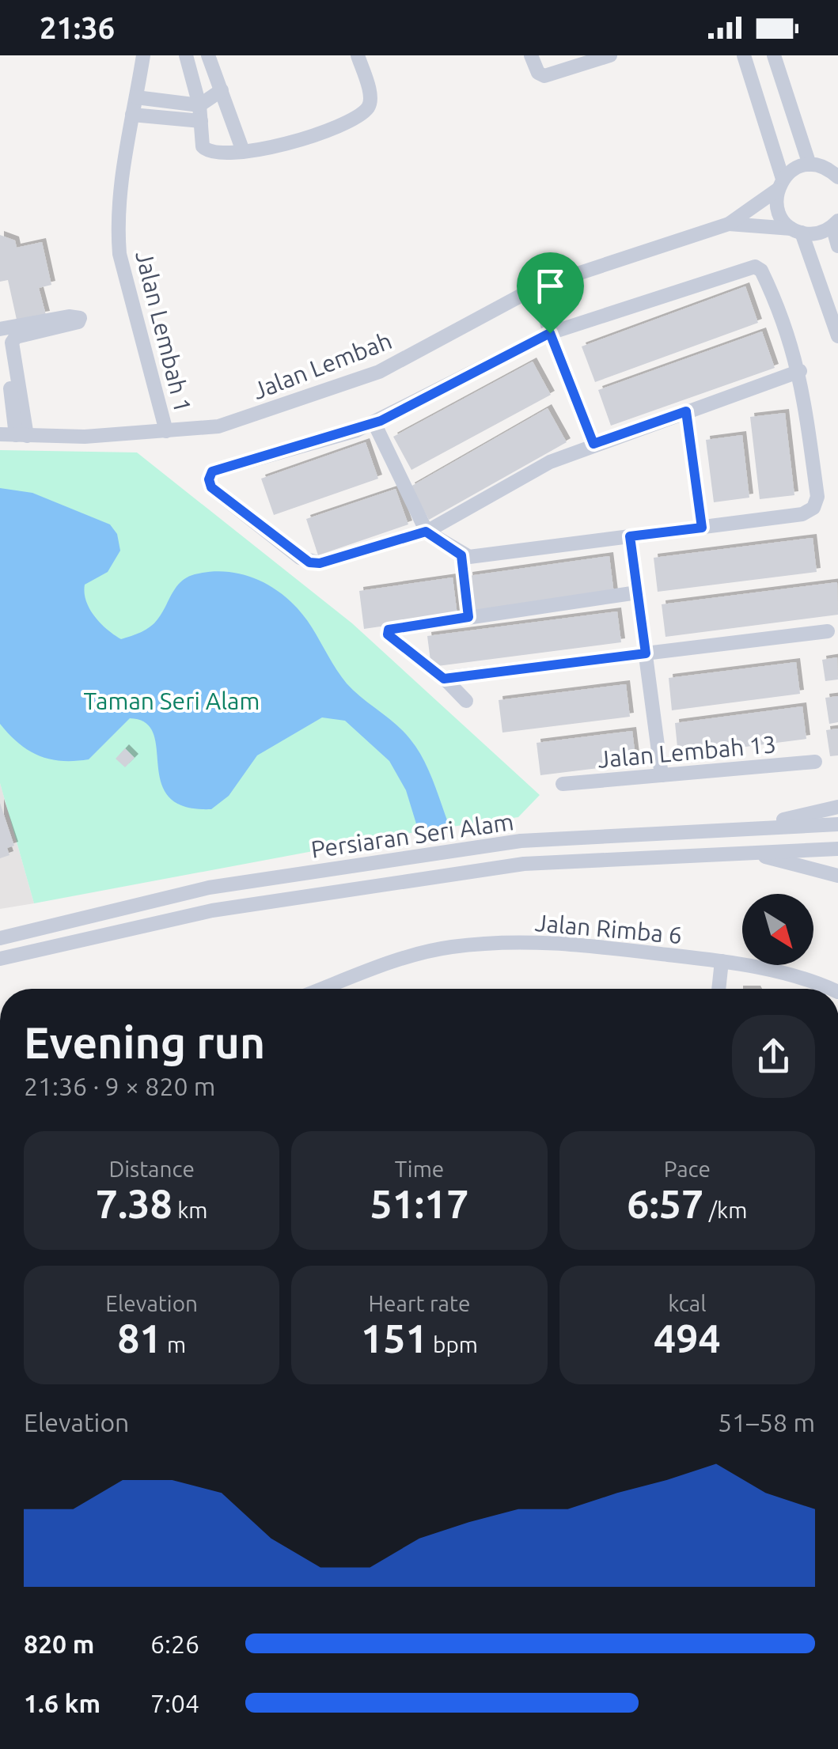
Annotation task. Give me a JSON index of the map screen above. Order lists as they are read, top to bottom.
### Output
{
  "streets": {
    "street": [
      "Jalan Lembah 1",
      "Jalan Lembah",
      "Jalan Lembah 13",
      "Persiaran Seri Alam",
      "Jalan Rimba 6"
    ]
  },
  "crossings": [
    ["Jalan Lembah 1", "Jalan Lembah"]
  ],
  "parks": ["Taman Seri Alam"],
  "north": "bottom right",
  "page": {
    "status": "21:36",
    "heading": ["Evening run", "21:36 · 9 × 820 m"],
    "stats": [
      ["Distance", "7.38 km"],
      ["Time", "51:17"],
      ["Pace", "6:57 /km"],
      ["Elevation", "81 m"],
      ["Heart rate", "151 bpm"],
      ["kcal", "494"]
    ],
    "chart": ["Elevation", "51–58 m"],
    "list": [
      {
        "name": "820 m",
        "note": "6:26"
      },
      {
        "name": "1.6 km",
        "note": "7:04"
      }
    ]
  }
}
